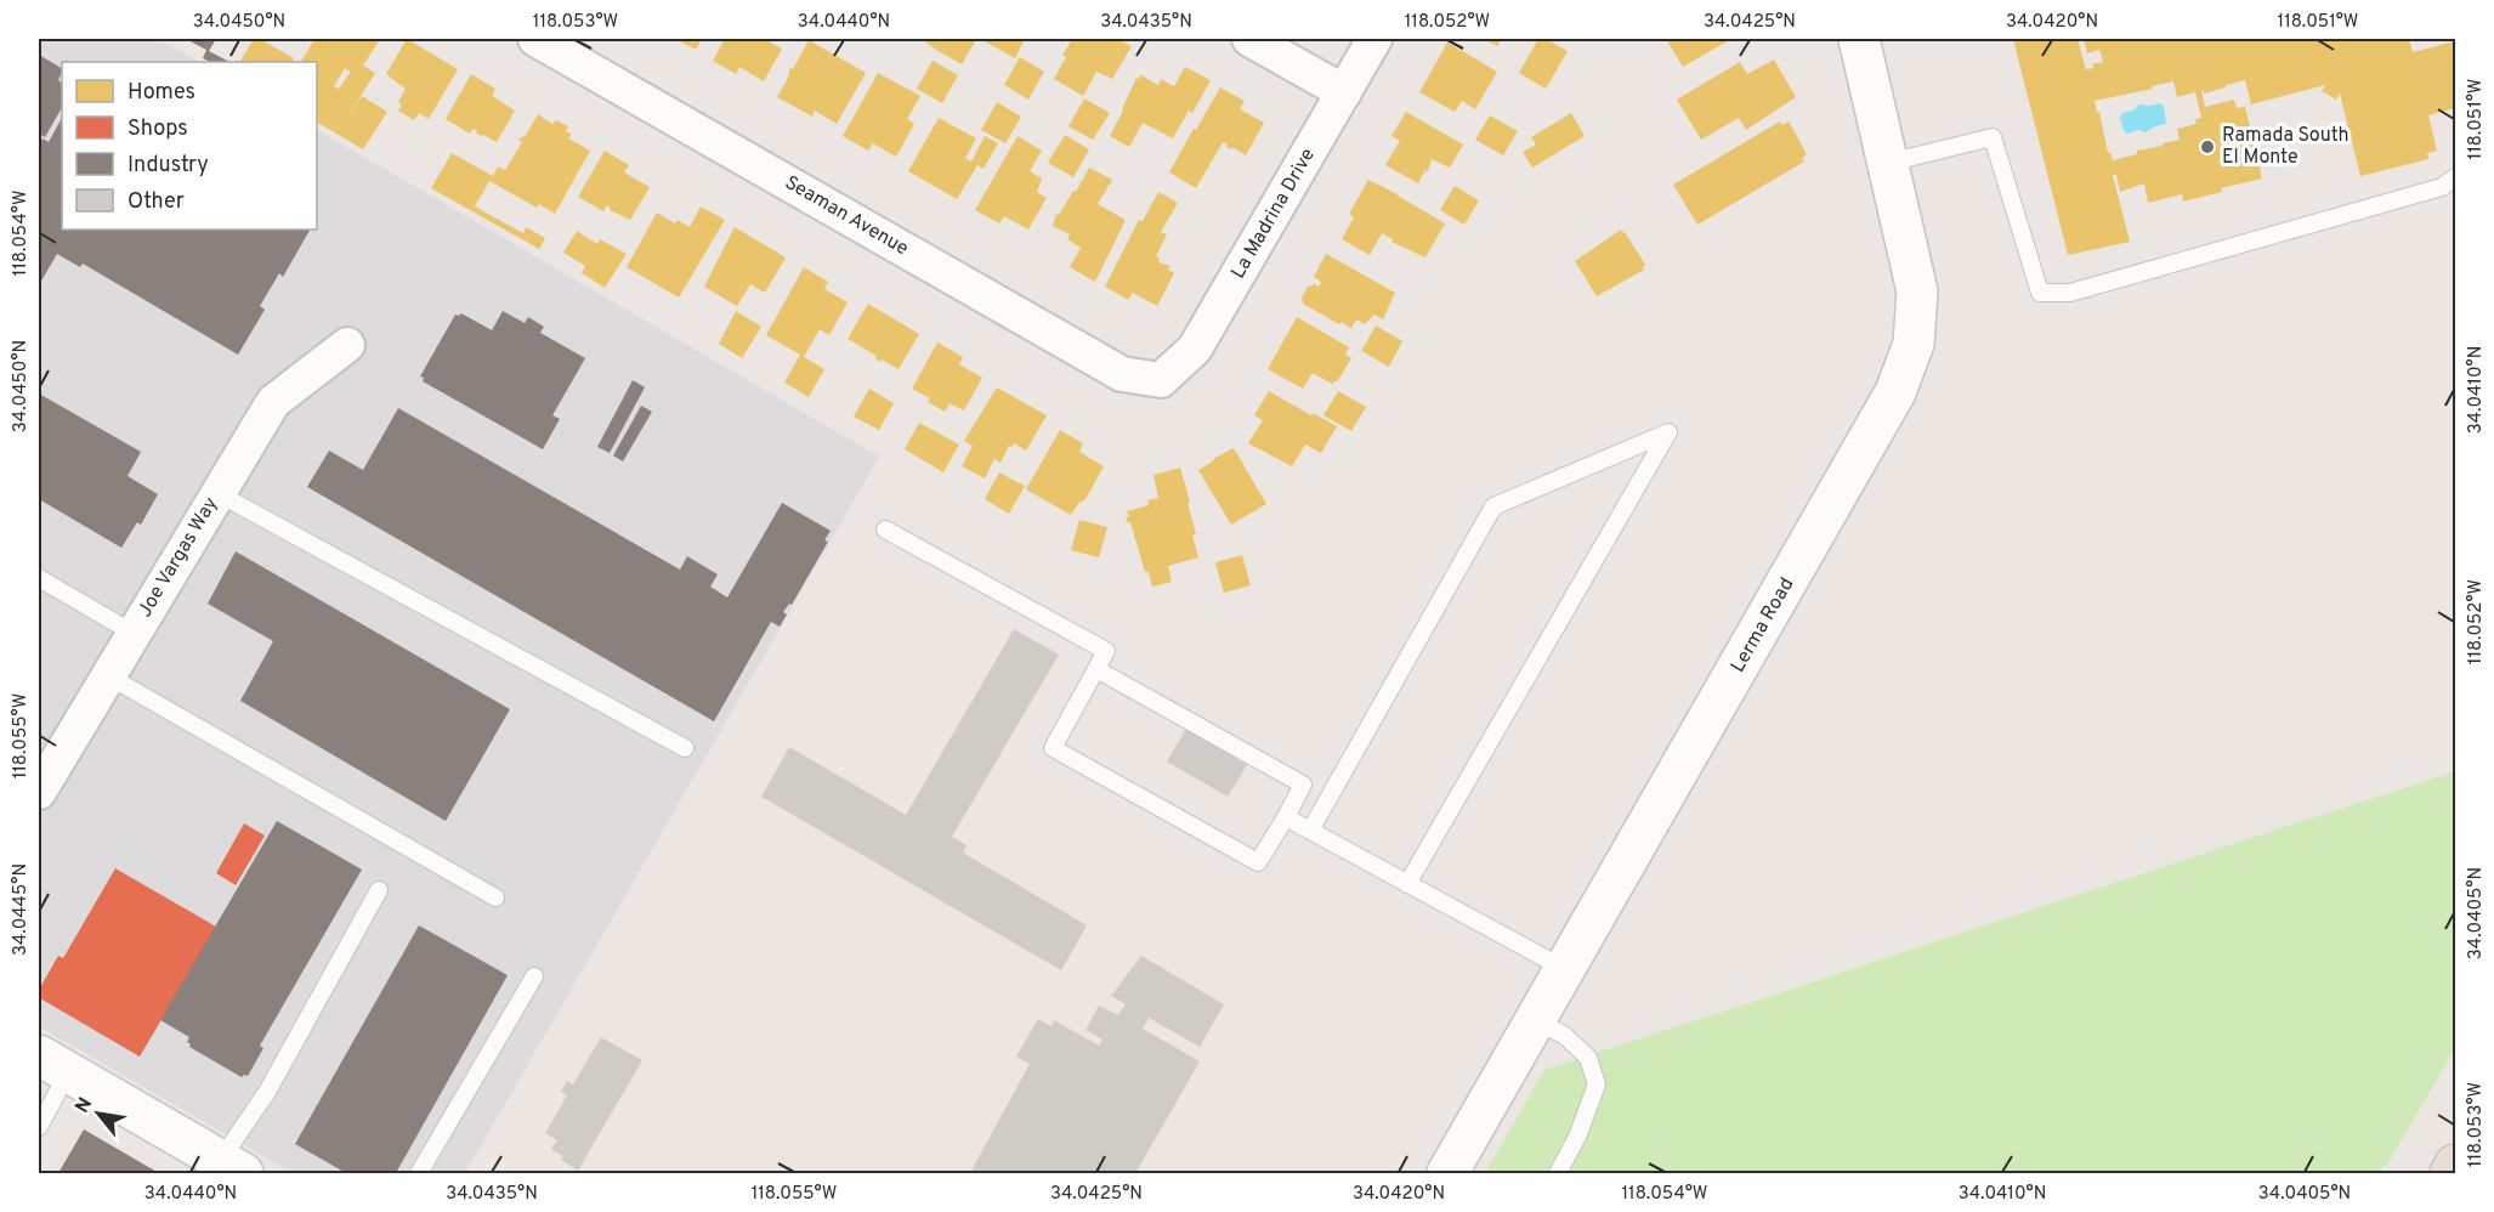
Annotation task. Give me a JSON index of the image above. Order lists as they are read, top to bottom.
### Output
{
  "streets": {
    "street": [
      "La Madrina Drive",
      "Seaman Avenue",
      "Joe Vargas Way",
      "Lerma Road"
    ]
  },
  "crossings": [
    ["La Madrina Drive", "Seaman Avenue"]
  ],
  "places": ["Ramada South El Monte"],
  "legend": [
    "Homes",
    "Shops",
    "Industry",
    "Other"
  ],
  "north": "top left",
  "coordinates": [
    "34.0450°N",
    "118.053°W",
    "34.0440°N",
    "34.0435°N",
    "118.052°W",
    "34.0425°N",
    "34.0420°N",
    "118.051°W",
    "118.054°W",
    "34.0410°N",
    "118.055°W",
    "34.0445°N",
    "34.0405°N"
  ]
}
